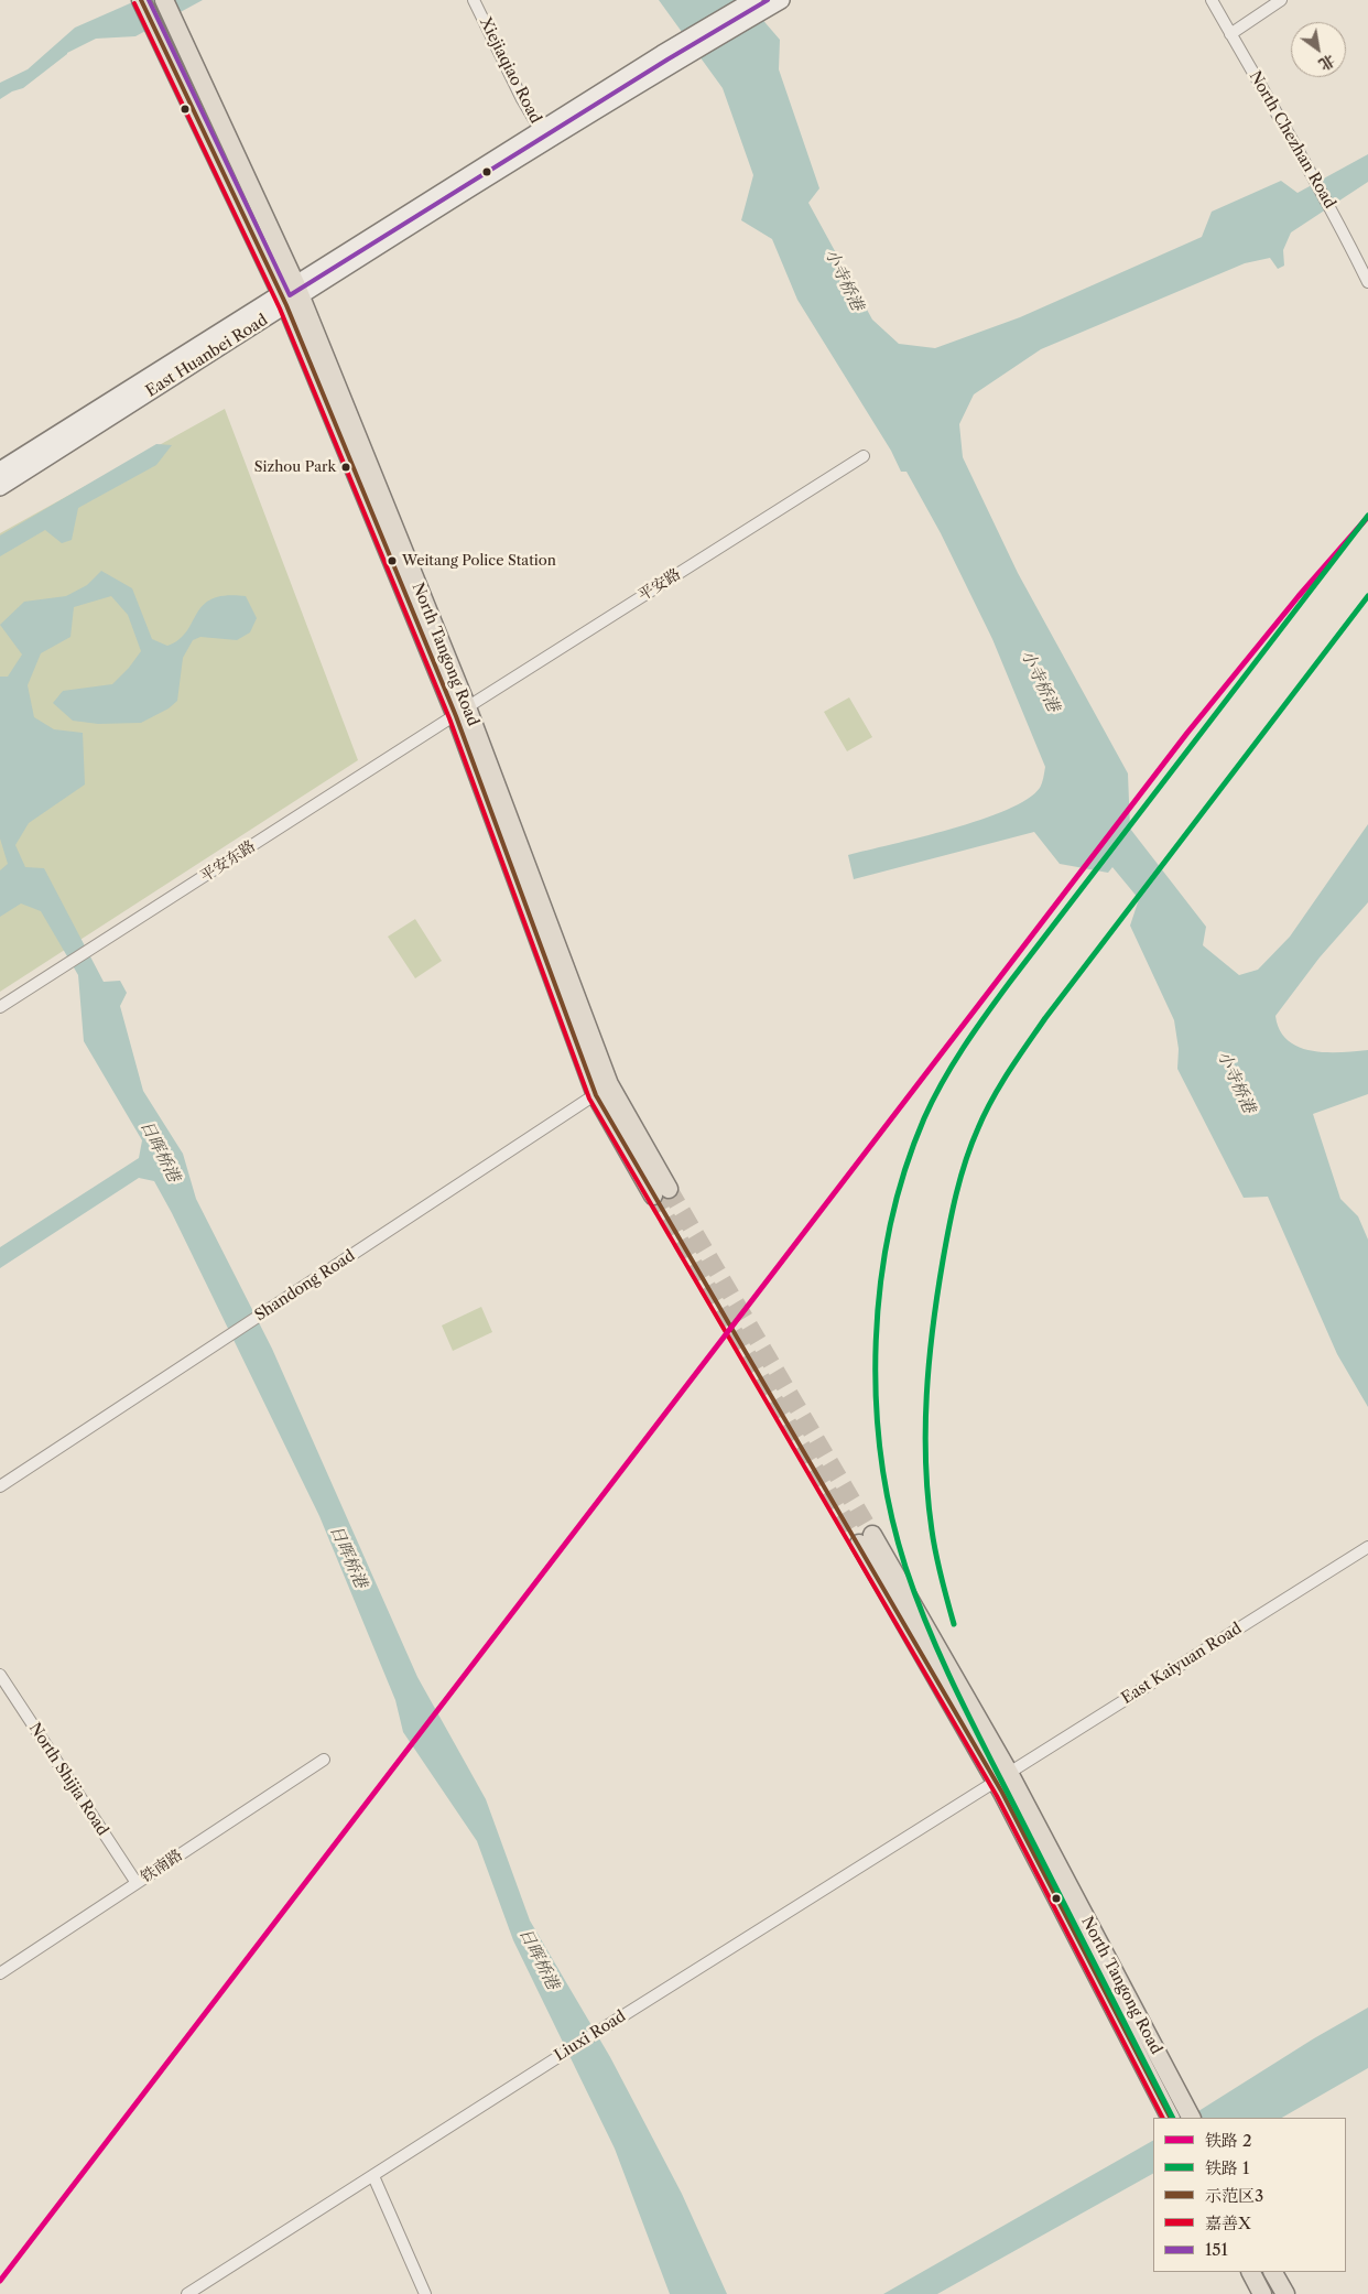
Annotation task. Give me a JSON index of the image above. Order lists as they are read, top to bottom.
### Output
{
  "streets": {
    "main road": ["North Tangong Road"],
    "street": [
      "Xiejiaqiao Road",
      "North Chezhan Road",
      "East Huanbei Road",
      "平安路",
      "平安东路",
      "Shandong Road",
      "East Kaiyuan Road",
      "North Shijia Road",
      "铁南路",
      "Liuxi Road"
    ]
  },
  "crossings": [
    ["Xiejiaqiao Road", "East Huanbei Road"],
    ["East Huanbei Road", "North Tangong Road"],
    ["平安路", "North Tangong Road"],
    ["平安路", "平安东路"],
    ["North Tangong Road", "平安东路"],
    ["North Tangong Road", "Shandong Road"],
    ["North Tangong Road", "East Kaiyuan Road"],
    ["North Tangong Road", "Liuxi Road"],
    ["East Kaiyuan Road", "Liuxi Road"],
    ["North Shijia Road", "铁南路"]
  ],
  "water": ["小寺桥港", "日晖桥港"],
  "places": ["Sizhou Park", "Weitang Police Station"],
  "lines": [
    "transit line 示范区3",
    "transit line 151",
    "transit line 嘉善X",
    "rail line 1",
    "rail line 2"
  ],
  "legend": [
    "铁路 2",
    "铁路 1",
    "示范区3",
    "嘉善X",
    "151"
  ],
  "north": "bottom right"
}
